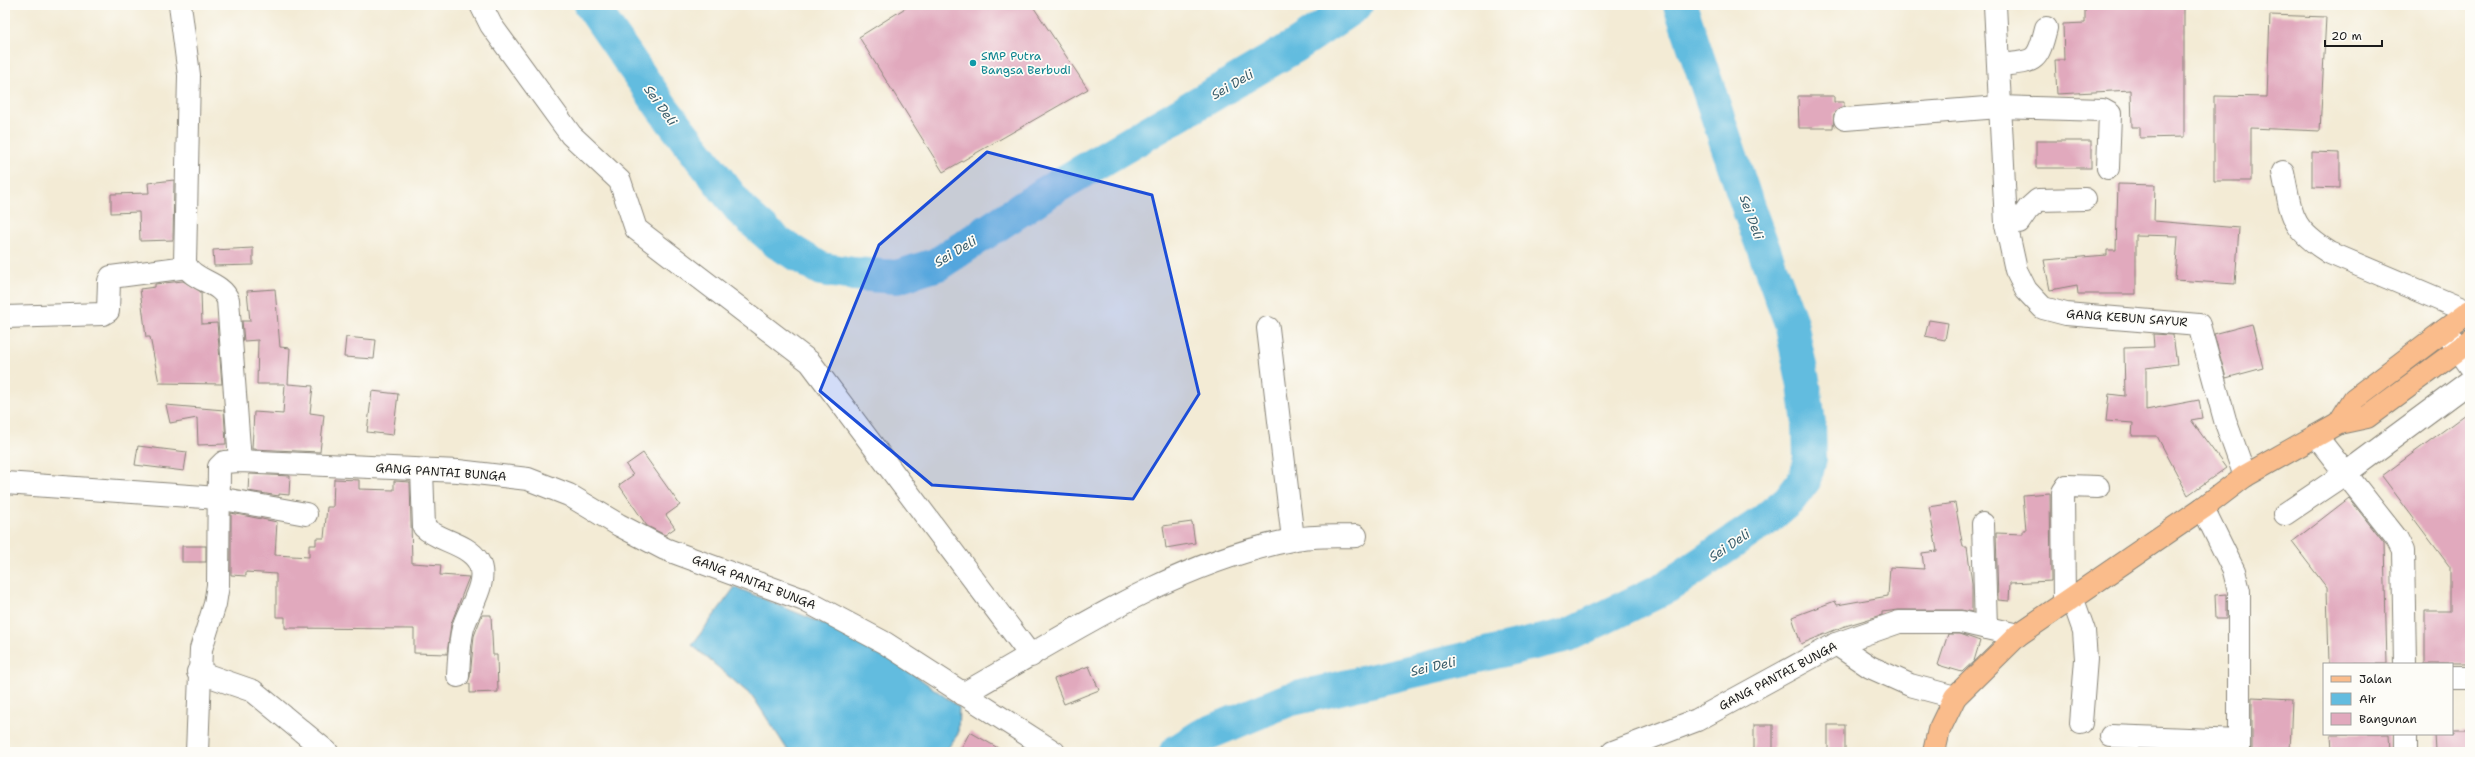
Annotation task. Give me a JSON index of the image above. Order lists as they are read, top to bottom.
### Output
{
  "streets": {
    "street": ["GANG KEBUN SAYUR", "GANG PANTAI BUNGA"]
  },
  "water": ["Sei Deli"],
  "places": ["SMP Putra Bangsa Berbudi"],
  "legend": ["Jalan", "Air", "Bangunan"],
  "scale_bar": "20 m"
}
